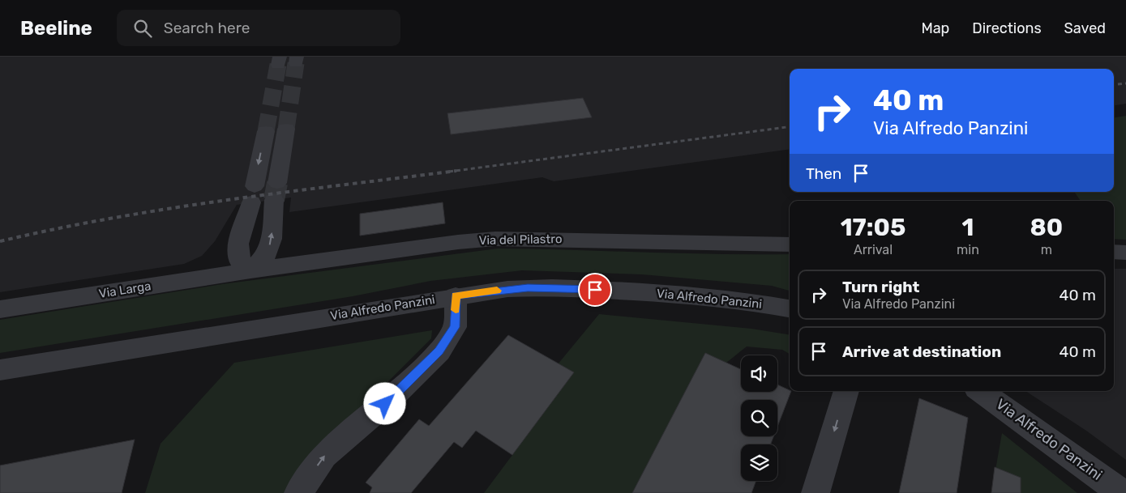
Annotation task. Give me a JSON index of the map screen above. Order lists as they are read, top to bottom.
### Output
{
  "streets": {
    "street": ["Via del Pilastro", "Via Larga", "Via Alfredo Panzini"]
  },
  "crossings": [
    ["Via del Pilastro", "Via Larga"]
  ],
  "page": {
    "header": "Beeline",
    "search": "Search here",
    "nav": ["Map", "Directions", "Saved"],
    "turn": ["40 m", "Via Alfredo Panzini"],
    "then": "Then",
    "eta": [
      "17:05",
      "Arrival",
      "1",
      "min",
      "80",
      "m"
    ],
    "list": [
      {
        "name": "Turn right",
        "note": "Via Alfredo Panzini",
        "value": "40 m"
      },
      {
        "name": "Arrive at destination",
        "value": "40 m"
      }
    ]
  }
}
